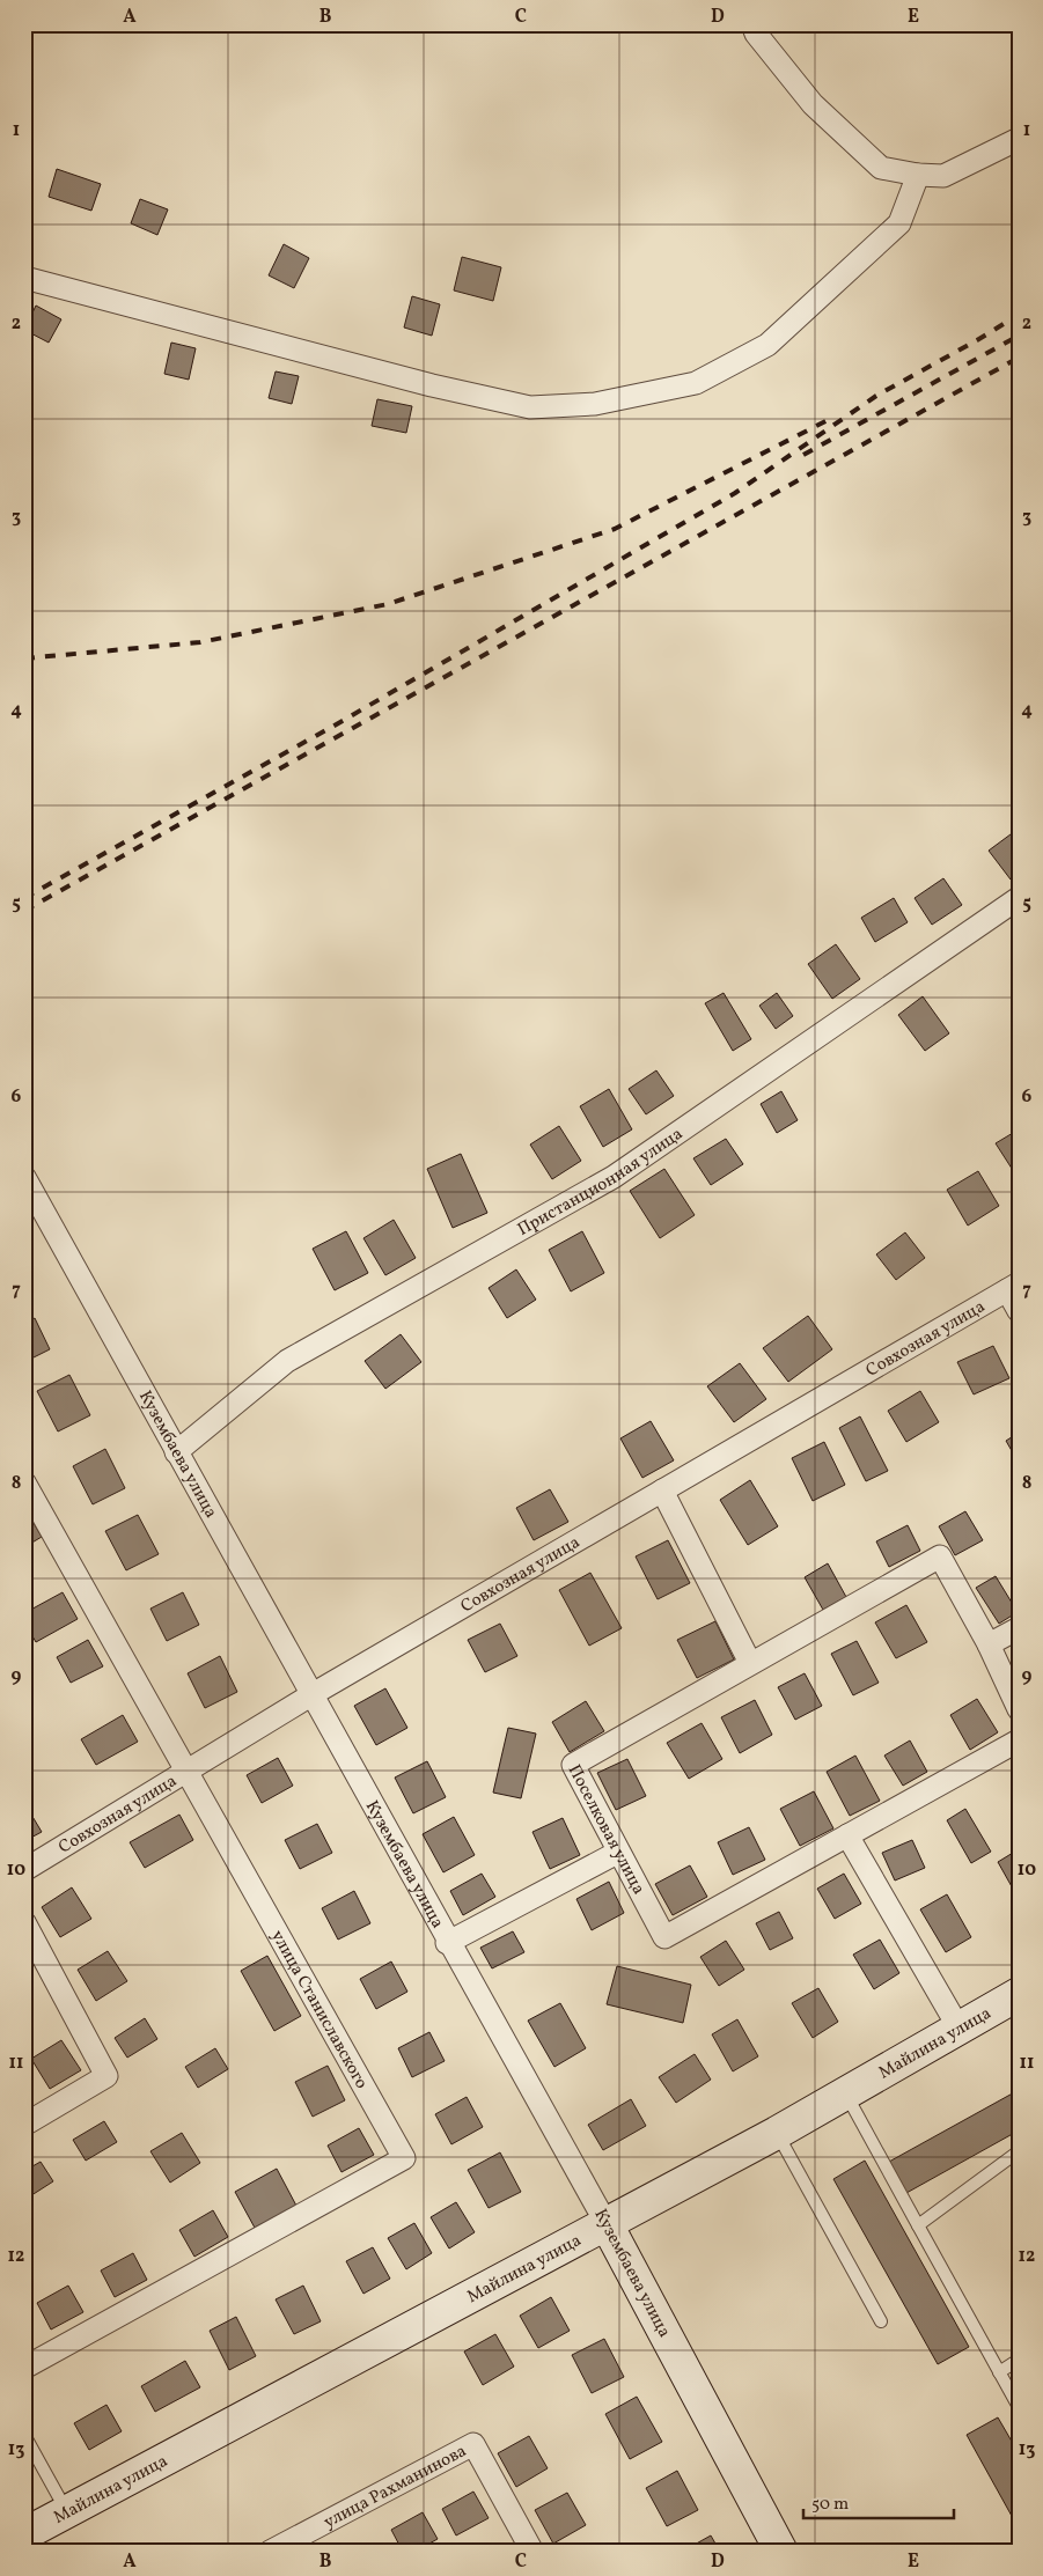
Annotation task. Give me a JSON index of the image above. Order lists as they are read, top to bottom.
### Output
{
  "streets": {
    "main road": ["Кузембаева улица", "Майлина улица"],
    "street": [
      "Пристанционная улица",
      "Совхозная улица",
      "Поселковая улица",
      "улица Станиславского",
      "улица Рахманинова"
    ]
  },
  "crossings": [
    ["Пристанционная улица", "Кузембаева улица"],
    ["Совхозная улица", "Кузембаева улица"],
    ["Совхозная улица", "улица Станиславского"],
    ["Кузембаева улица", "Майлина улица"]
  ],
  "scale_bar": "50 m",
  "grid": {
    "columns": [
      "A",
      "B",
      "C",
      "D",
      "E"
    ],
    "rows": [
      "1",
      "2",
      "3",
      "4",
      "5",
      "6",
      "7",
      "8",
      "9",
      "10",
      "11",
      "12",
      "13"
    ]
  }
}
